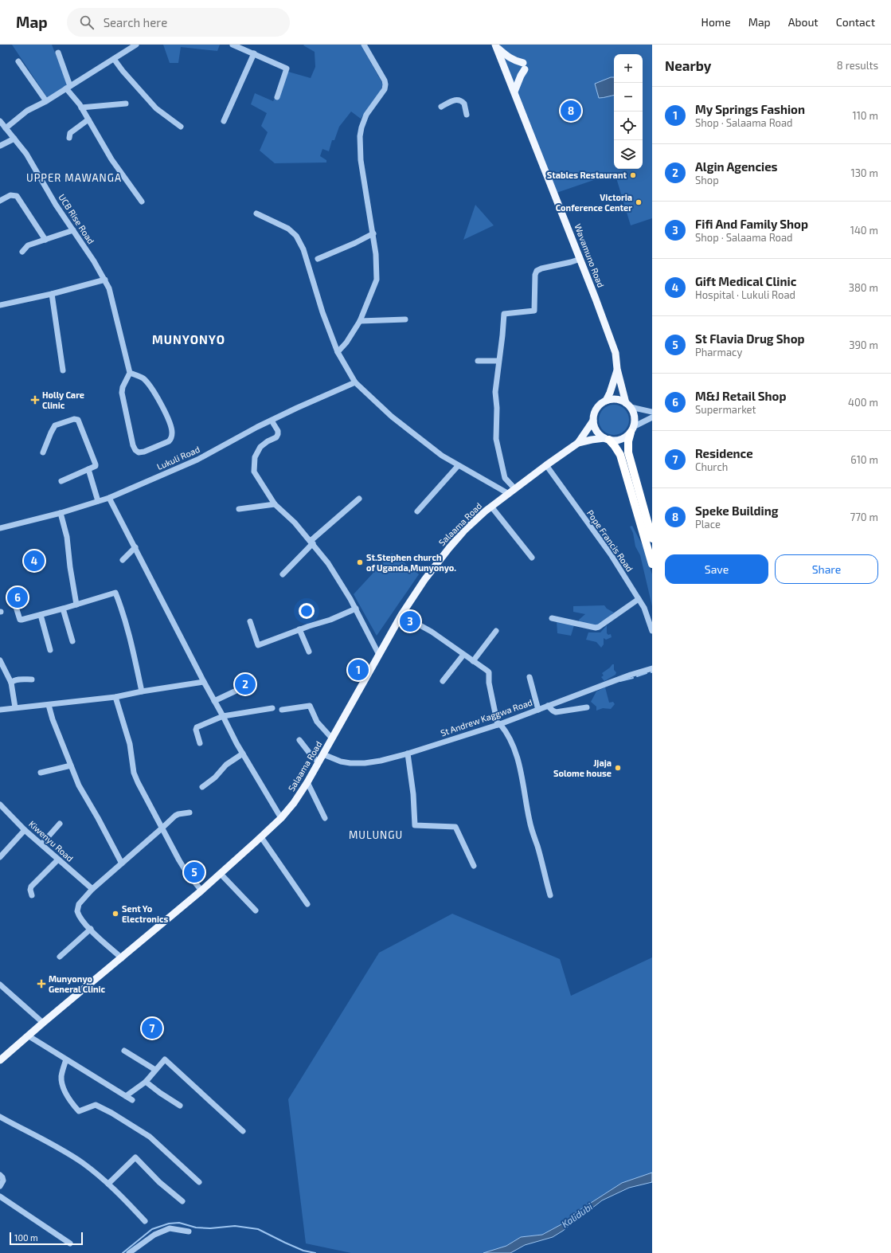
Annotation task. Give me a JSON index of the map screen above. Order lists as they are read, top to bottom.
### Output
{
  "streets": {
    "main road": ["Wavamuno Road", "Salaama Road"],
    "street": [
      "UCB Rise Road",
      "Lukuli Road",
      "Pope Francis Road",
      "St Andrew Kaggwa Road",
      "Kiwenyu Road"
    ]
  },
  "crossings": [
    ["Wavamuno Road", "Salaama Road"],
    ["Salaama Road", "Pope Francis Road"],
    ["Salaama Road", "St Andrew Kaggwa Road"]
  ],
  "districts": ["UPPER MAWANGA", "MUNYONYO", "MULUNGU"],
  "water": ["Kalidubi"],
  "places": {
    "other": [
      "Stables Restaurant",
      "Victoria Conference Center",
      "St.Stephen church of Uganda,Munyonyo.",
      "Jjaja Solome house",
      "Sent Yo Electronics"
    ],
    "health": ["Holly Care Clinic", "Munyonyo General Clinic"]
  },
  "scale_bar": "100 m",
  "page": {
    "header": "Map",
    "search": "Search here",
    "nav": [
      "Home",
      "Map",
      "About",
      "Contact"
    ],
    "heading": ["Nearby", "8 results"],
    "map_buttons": ["+", "−"],
    "list": [
      {
        "mark": "1",
        "name": "My Springs Fashion",
        "note": "Shop · Salaama Road",
        "value": "110 m"
      },
      {
        "mark": "2",
        "name": "Algin Agencies",
        "note": "Shop",
        "value": "130 m"
      },
      {
        "mark": "3",
        "name": "Fifi And Family Shop",
        "note": "Shop · Salaama Road",
        "value": "140 m"
      },
      {
        "mark": "4",
        "name": "Gift Medical Clinic",
        "note": "Hospital · Lukuli Road",
        "value": "380 m"
      },
      {
        "mark": "5",
        "name": "St Flavia Drug Shop",
        "note": "Pharmacy",
        "value": "390 m"
      },
      {
        "mark": "6",
        "name": "M&J Retail Shop",
        "note": "Supermarket",
        "value": "400 m"
      },
      {
        "mark": "7",
        "name": "Residence",
        "note": "Church",
        "value": "610 m"
      },
      {
        "mark": "8",
        "name": "Speke Building",
        "note": "Place",
        "value": "770 m"
      }
    ],
    "pins": [
      "8",
      "4",
      "6",
      "3",
      "1",
      "2",
      "5",
      "7"
    ],
    "buttons": ["Save", "Share"],
    "scale": "100 m"
  }
}
